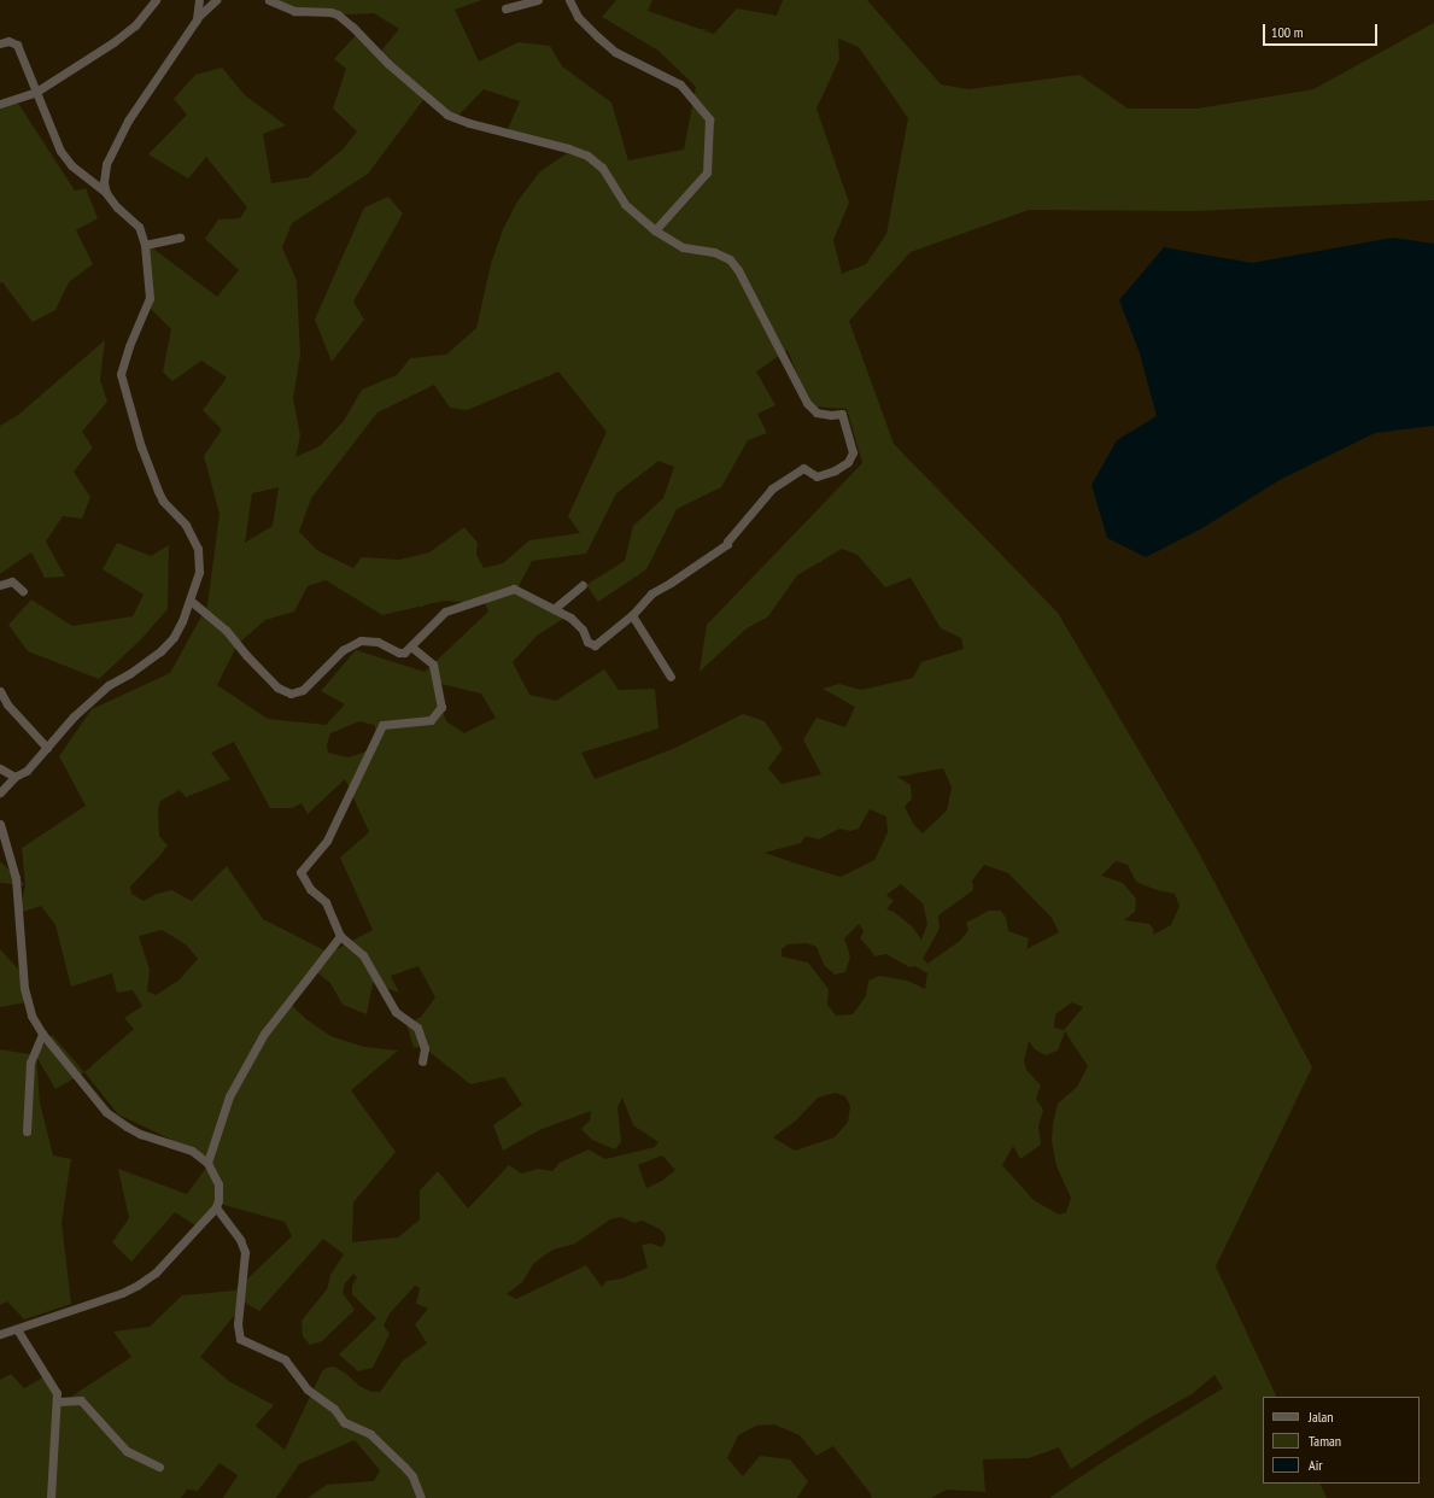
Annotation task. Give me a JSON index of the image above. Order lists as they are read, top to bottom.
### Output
{
  "legend": ["Jalan", "Taman", "Air"],
  "scale_bar": "100 m"
}
